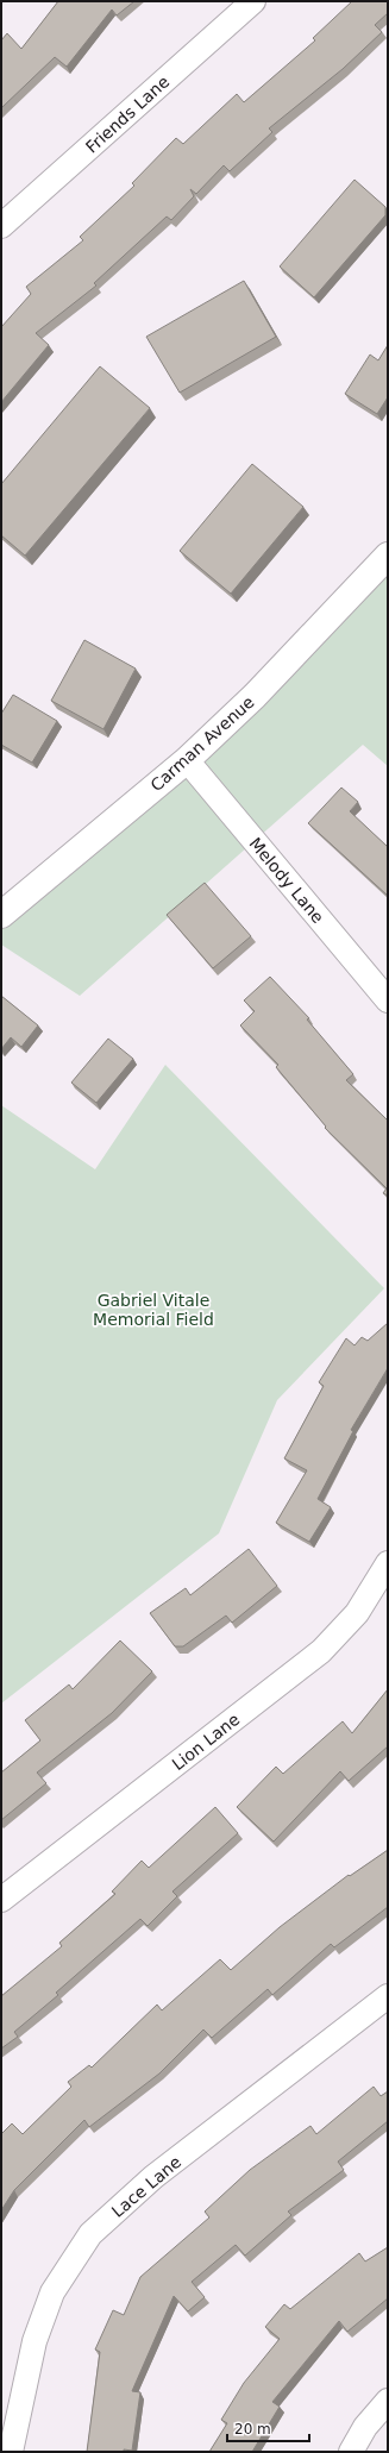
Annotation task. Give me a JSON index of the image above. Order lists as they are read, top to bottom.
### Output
{
  "streets": {
    "main road": ["Carman Avenue"],
    "street": [
      "Friends Lane",
      "Melody Lane",
      "Lion Lane",
      "Lace Lane"
    ]
  },
  "crossings": [
    ["Carman Avenue", "Melody Lane"]
  ],
  "parks": ["Gabriel Vitale Memorial Field"],
  "scale_bar": "20 m"
}
